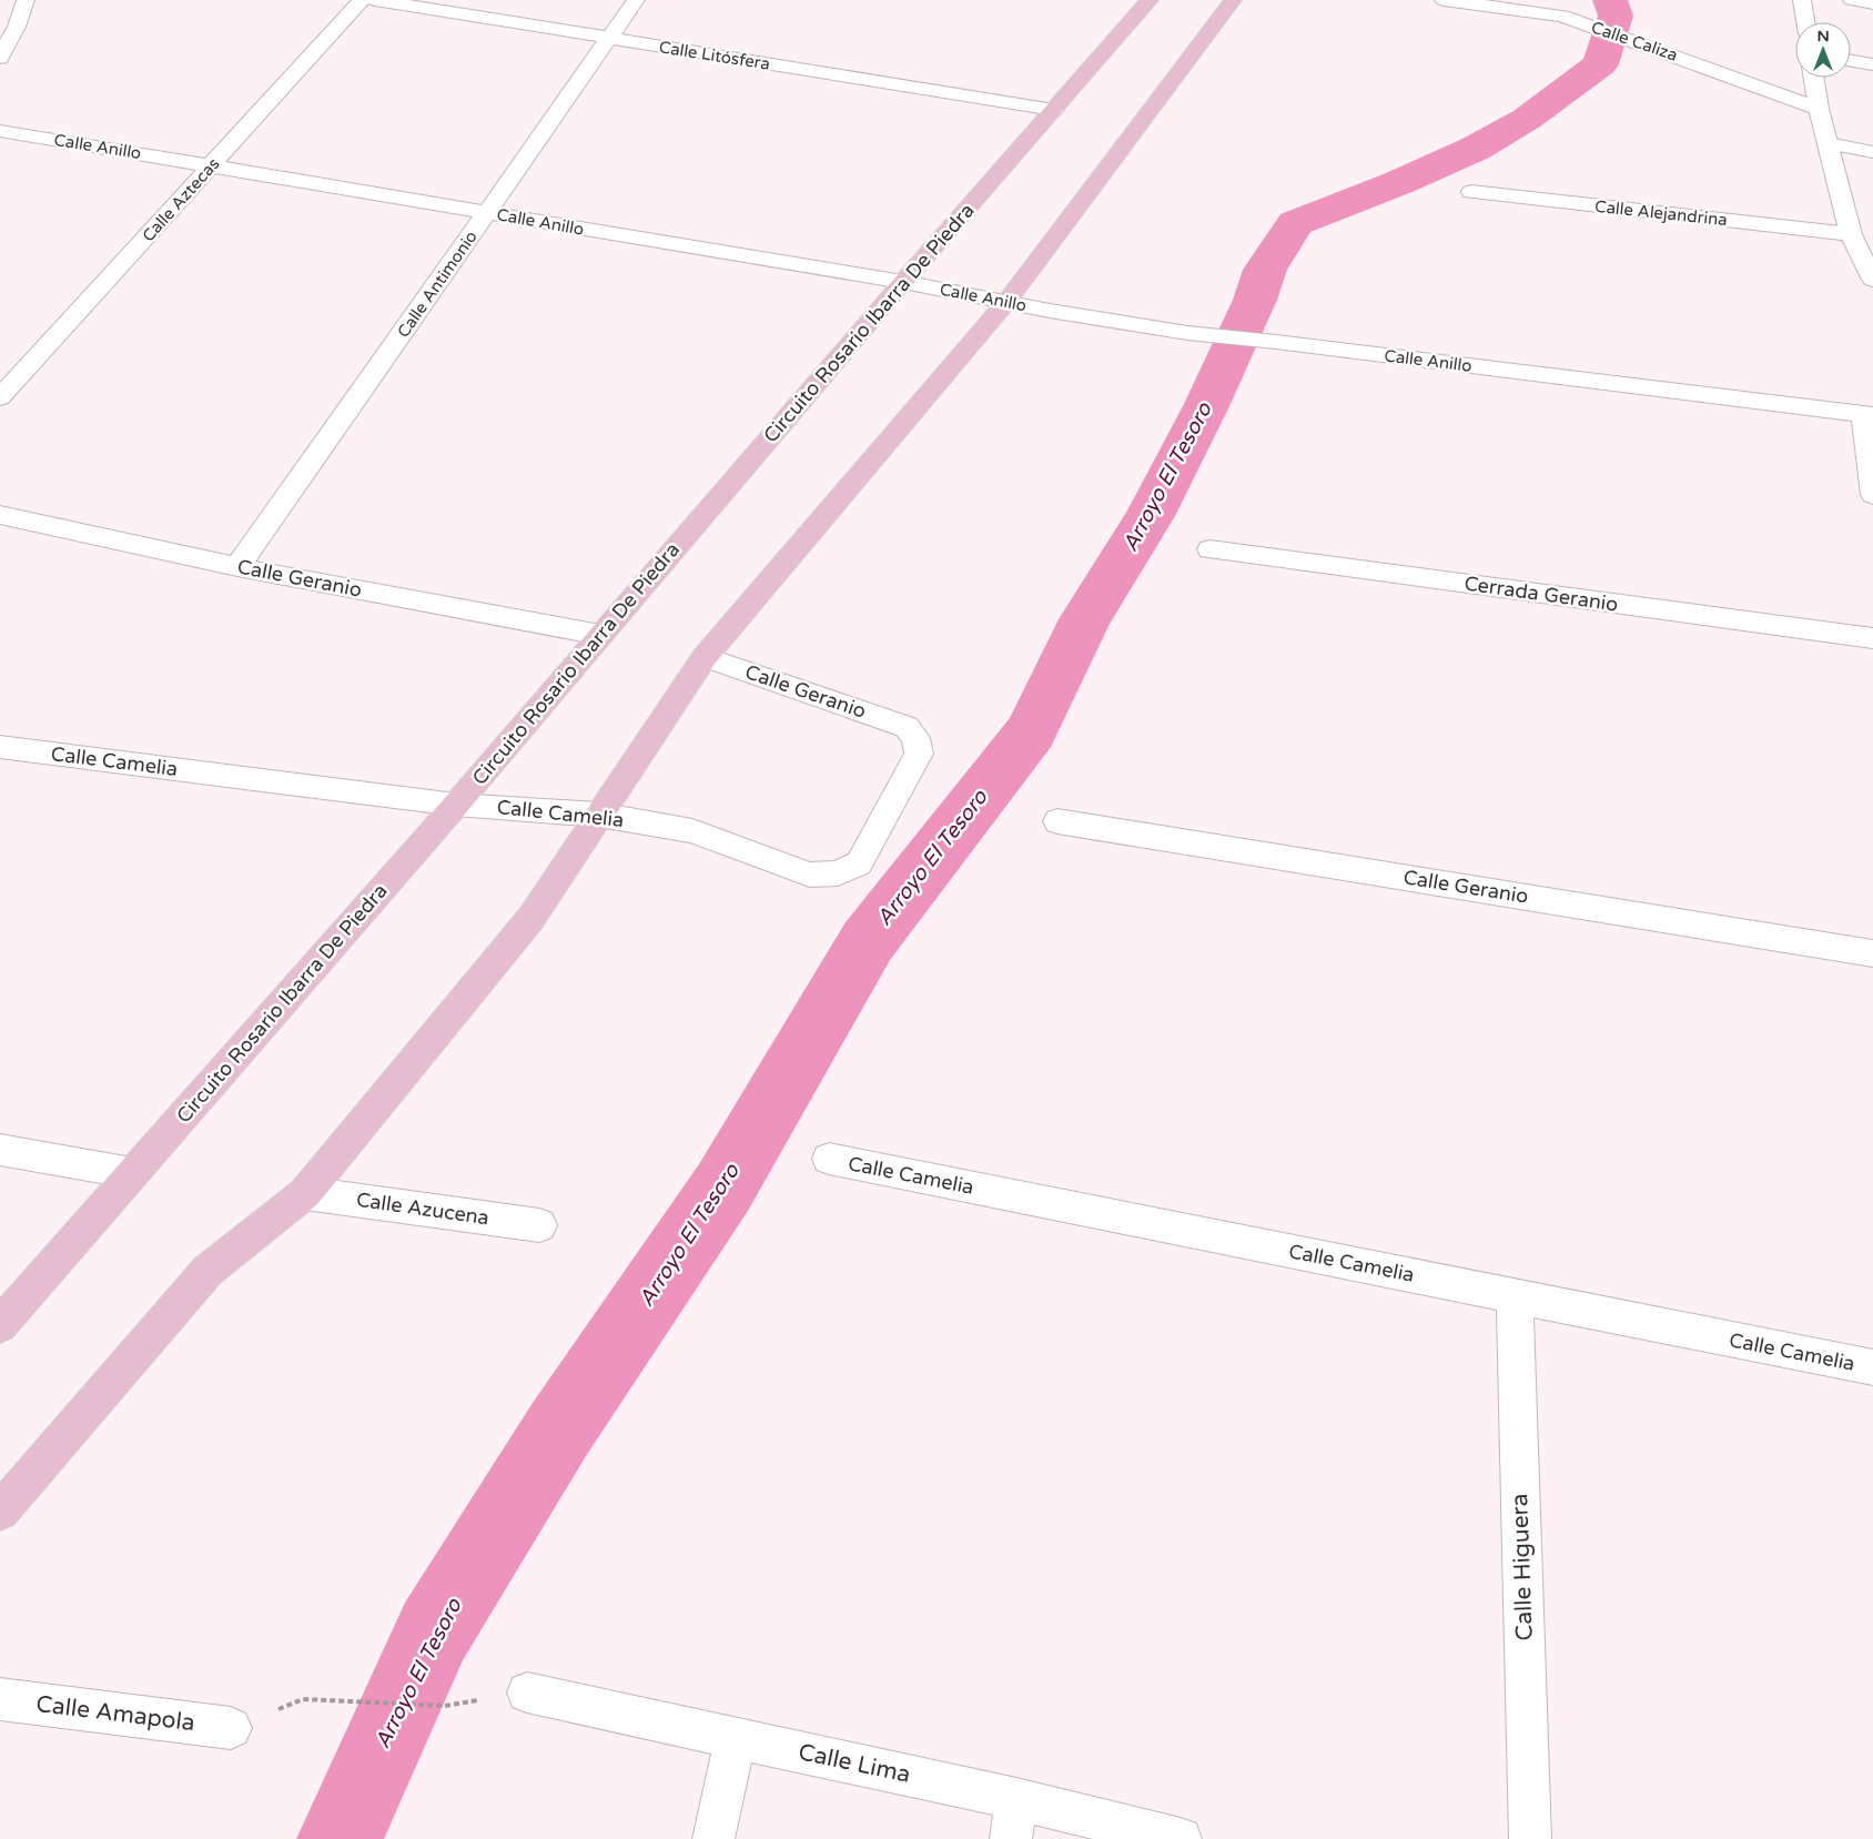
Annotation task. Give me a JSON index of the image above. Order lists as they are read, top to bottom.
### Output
{
  "streets": {
    "main road": ["Circuito Rosario Ibarra De Piedra"],
    "street": [
      "Calle Caliza",
      "Calle Litósfera",
      "Calle Anillo",
      "Calle Aztecas",
      "Calle Alejandrina",
      "Calle Antimonio",
      "Calle Geranio",
      "Cerrada Geranio",
      "Calle Camelia",
      "Calle Azucena",
      "Calle Higuera",
      "Calle Amapola",
      "Calle Lima"
    ]
  },
  "crossings": [
    ["Calle Litósfera", "Calle Antimonio"],
    ["Calle Litósfera", "Circuito Rosario Ibarra De Piedra"],
    ["Calle Anillo", "Calle Aztecas"],
    ["Calle Anillo", "Calle Antimonio"],
    ["Calle Anillo", "Circuito Rosario Ibarra De Piedra"],
    ["Calle Antimonio", "Calle Geranio"],
    ["Circuito Rosario Ibarra De Piedra", "Calle Geranio"],
    ["Circuito Rosario Ibarra De Piedra", "Calle Camelia"],
    ["Calle Geranio", "Calle Camelia"],
    ["Calle Camelia", "Calle Higuera"]
  ],
  "water": ["Arroyo El Tesoro"],
  "north": "top"
}
